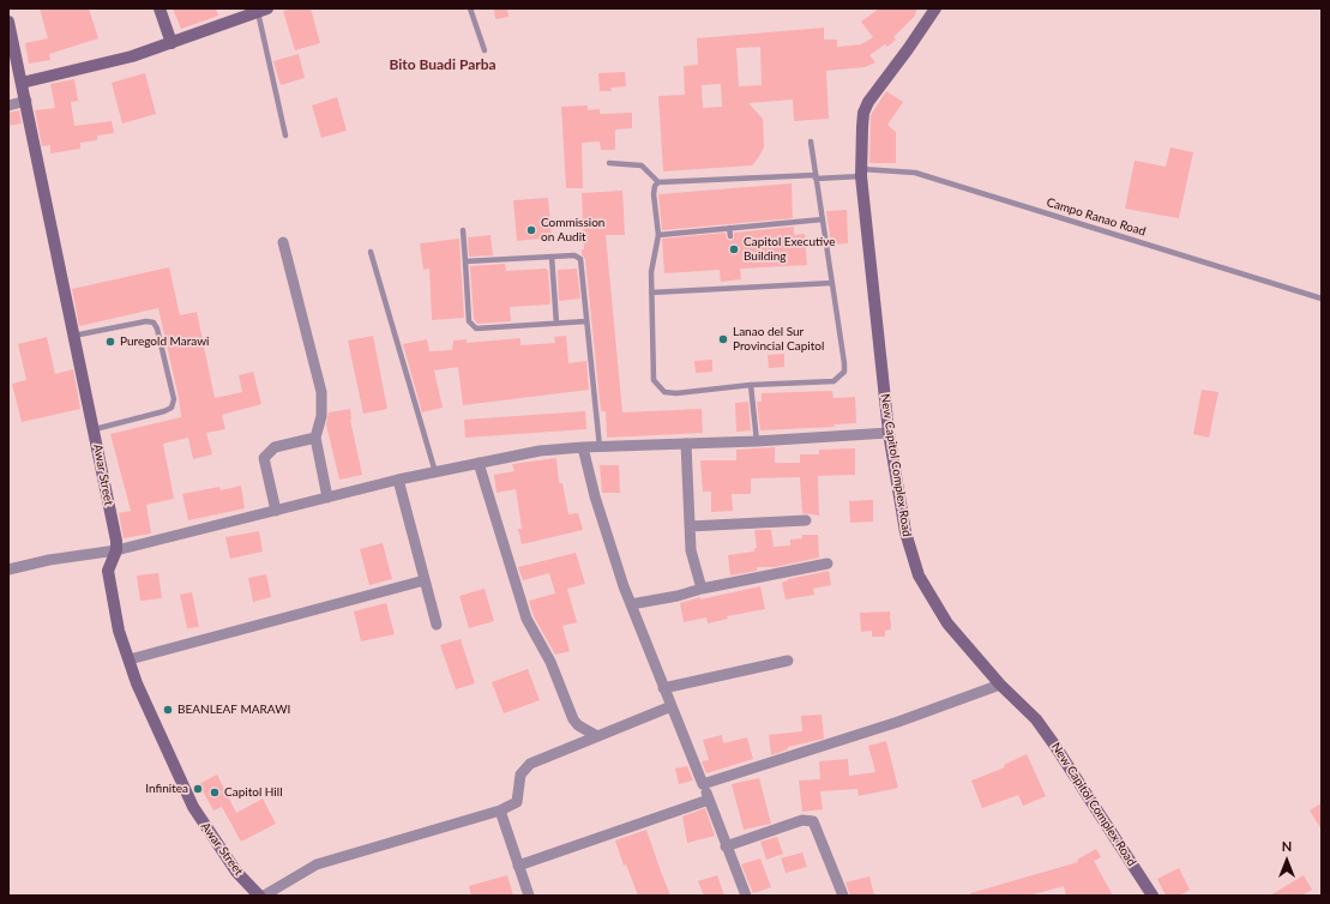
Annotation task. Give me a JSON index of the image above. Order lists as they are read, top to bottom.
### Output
{
  "streets": {
    "main road": ["New Capitol Complex Road", "Awar Street"],
    "lane": ["Campo Ranao Road"]
  },
  "crossings": [
    ["Campo Ranao Road", "New Capitol Complex Road"]
  ],
  "districts": ["Bito Buadi Parba"],
  "places": [
    "Commission on Audit",
    "Capitol Executive Building",
    "Lanao del Sur Provincial Capitol",
    "Puregold Marawi",
    "BEANLEAF MARAWI",
    "Infinitea",
    "Capitol Hill"
  ],
  "north": "top"
}
